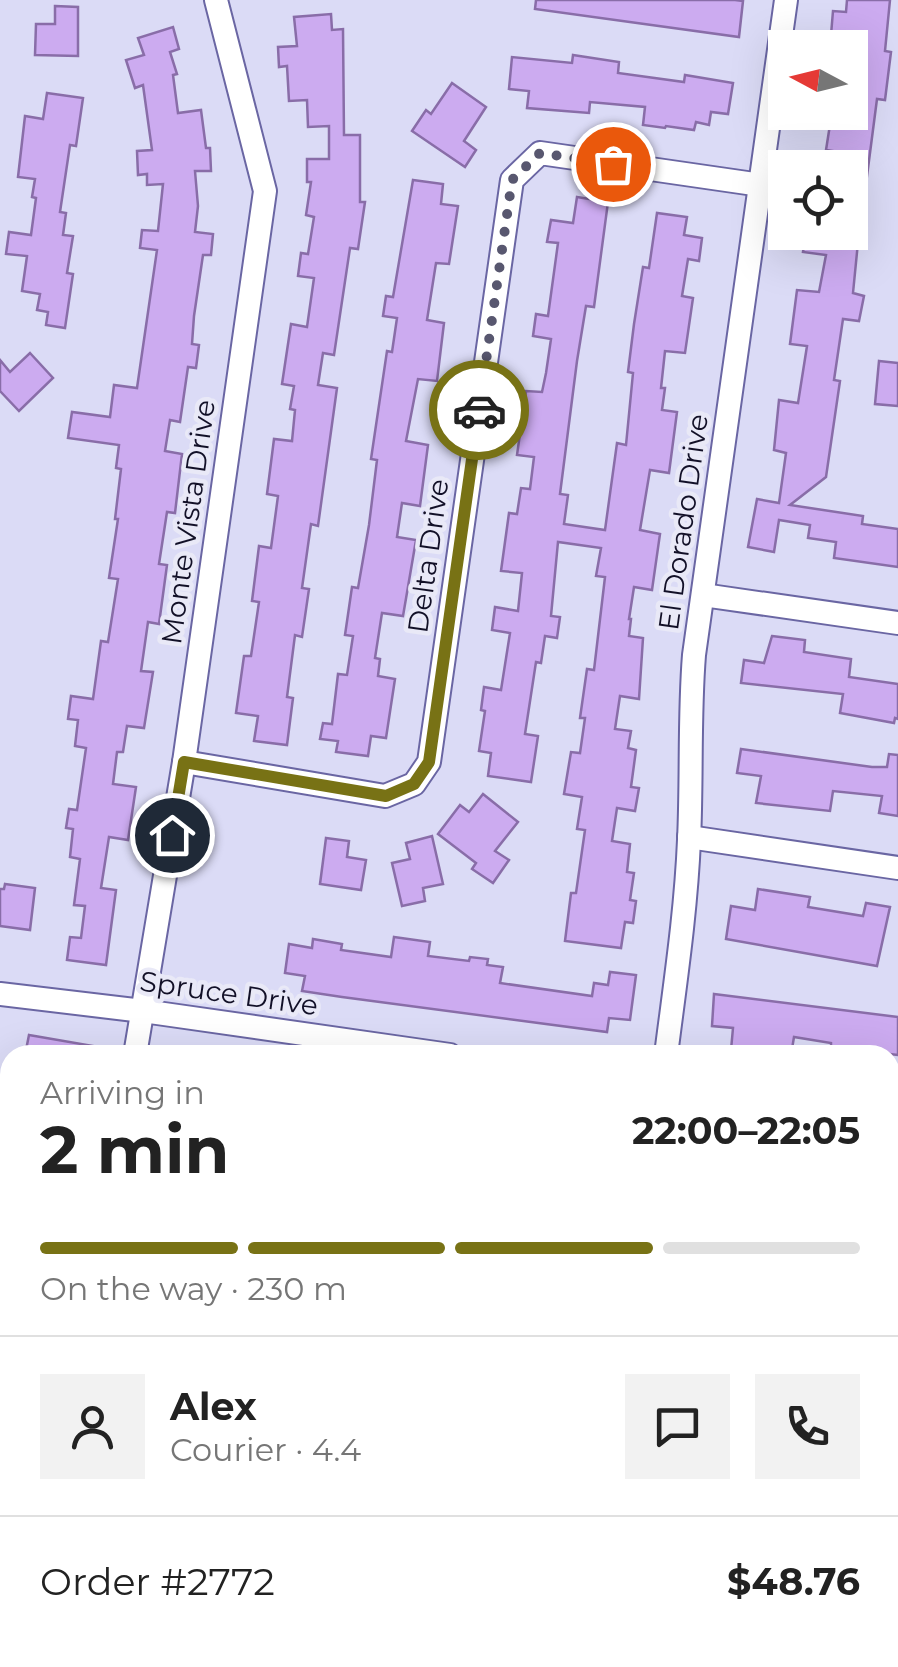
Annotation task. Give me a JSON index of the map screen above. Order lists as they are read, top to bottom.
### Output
{
  "streets": {
    "street": [
      "Monte Vista Drive",
      "El Dorado Drive",
      "Delta Drive",
      "Spruce Drive"
    ]
  },
  "crossings": [
    ["Monte Vista Drive", "Delta Drive"],
    ["Monte Vista Drive", "Spruce Drive"],
    ["El Dorado Drive", "Delta Drive"]
  ],
  "north": "left",
  "page": {
    "heading": ["2 min", "Arriving in", "22:00–22:05"],
    "panel": [
      "Alex",
      "Courier · 4.4",
      "Order #2772",
      "$48.76"
    ],
    "bar": "On the way · 230 m"
  }
}
